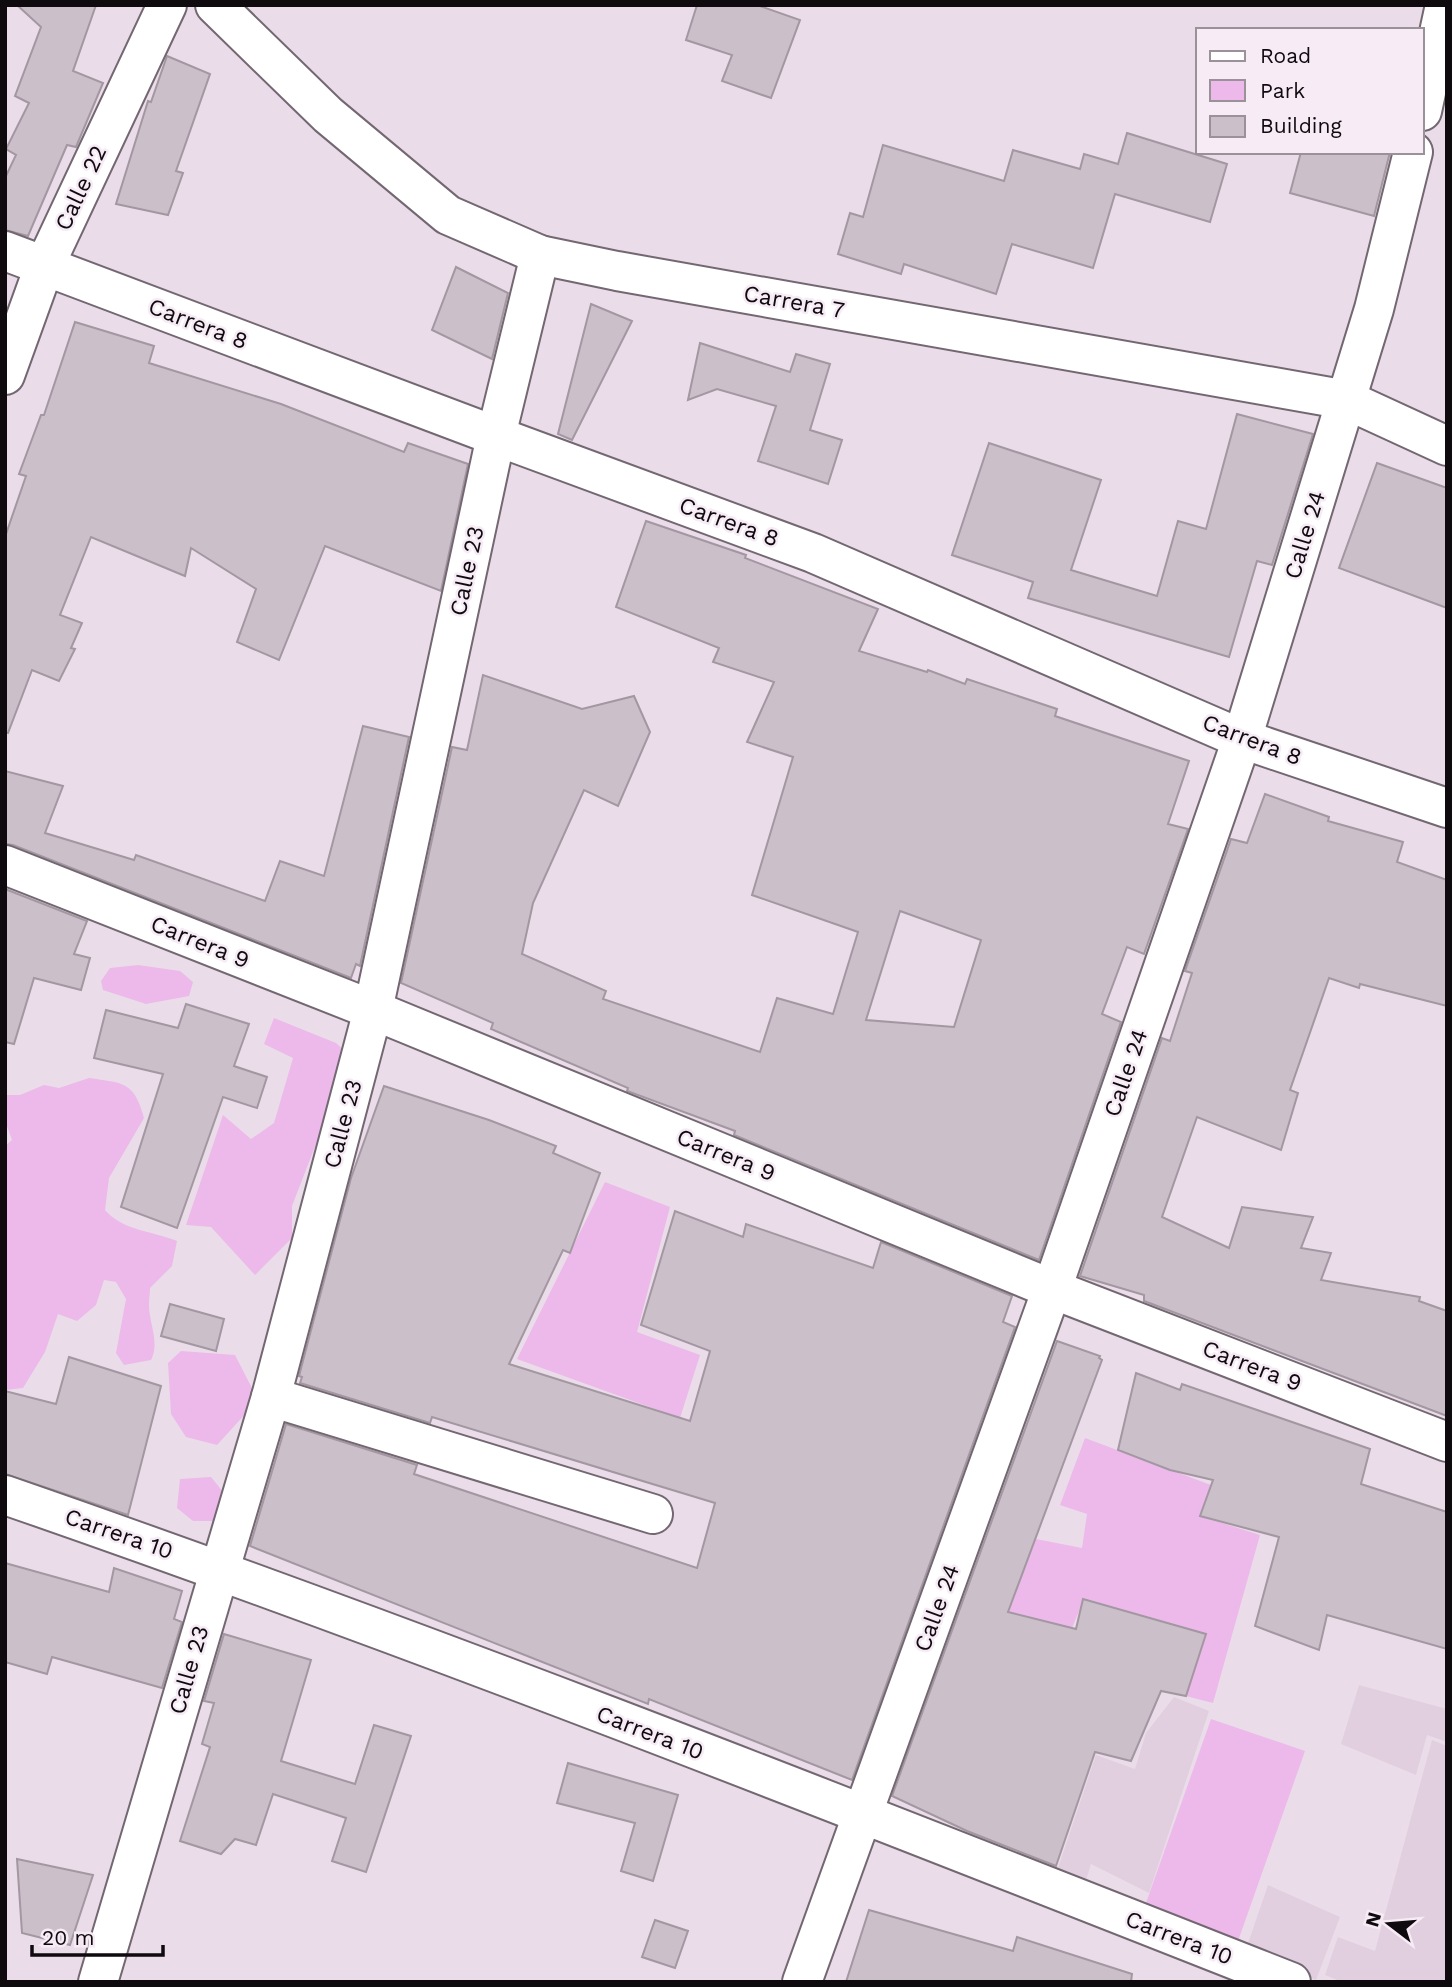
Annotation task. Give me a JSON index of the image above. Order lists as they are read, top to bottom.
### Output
{
  "streets": {
    "street": [
      "Calle 22",
      "Carrera 7",
      "Carrera 8",
      "Calle 24",
      "Calle 23",
      "Carrera 9",
      "Carrera 10"
    ]
  },
  "crossings": [
    ["Calle 22", "Carrera 8"],
    ["Carrera 7", "Calle 24"],
    ["Carrera 7", "Calle 23"],
    ["Carrera 8", "Calle 24"],
    ["Carrera 8", "Calle 23"],
    ["Calle 24", "Carrera 9"],
    ["Calle 24", "Carrera 10"],
    ["Calle 23", "Carrera 9"],
    ["Calle 23", "Carrera 10"]
  ],
  "legend": ["Road", "Park", "Building"],
  "scale_bar": "20 m",
  "north": "left"
}
